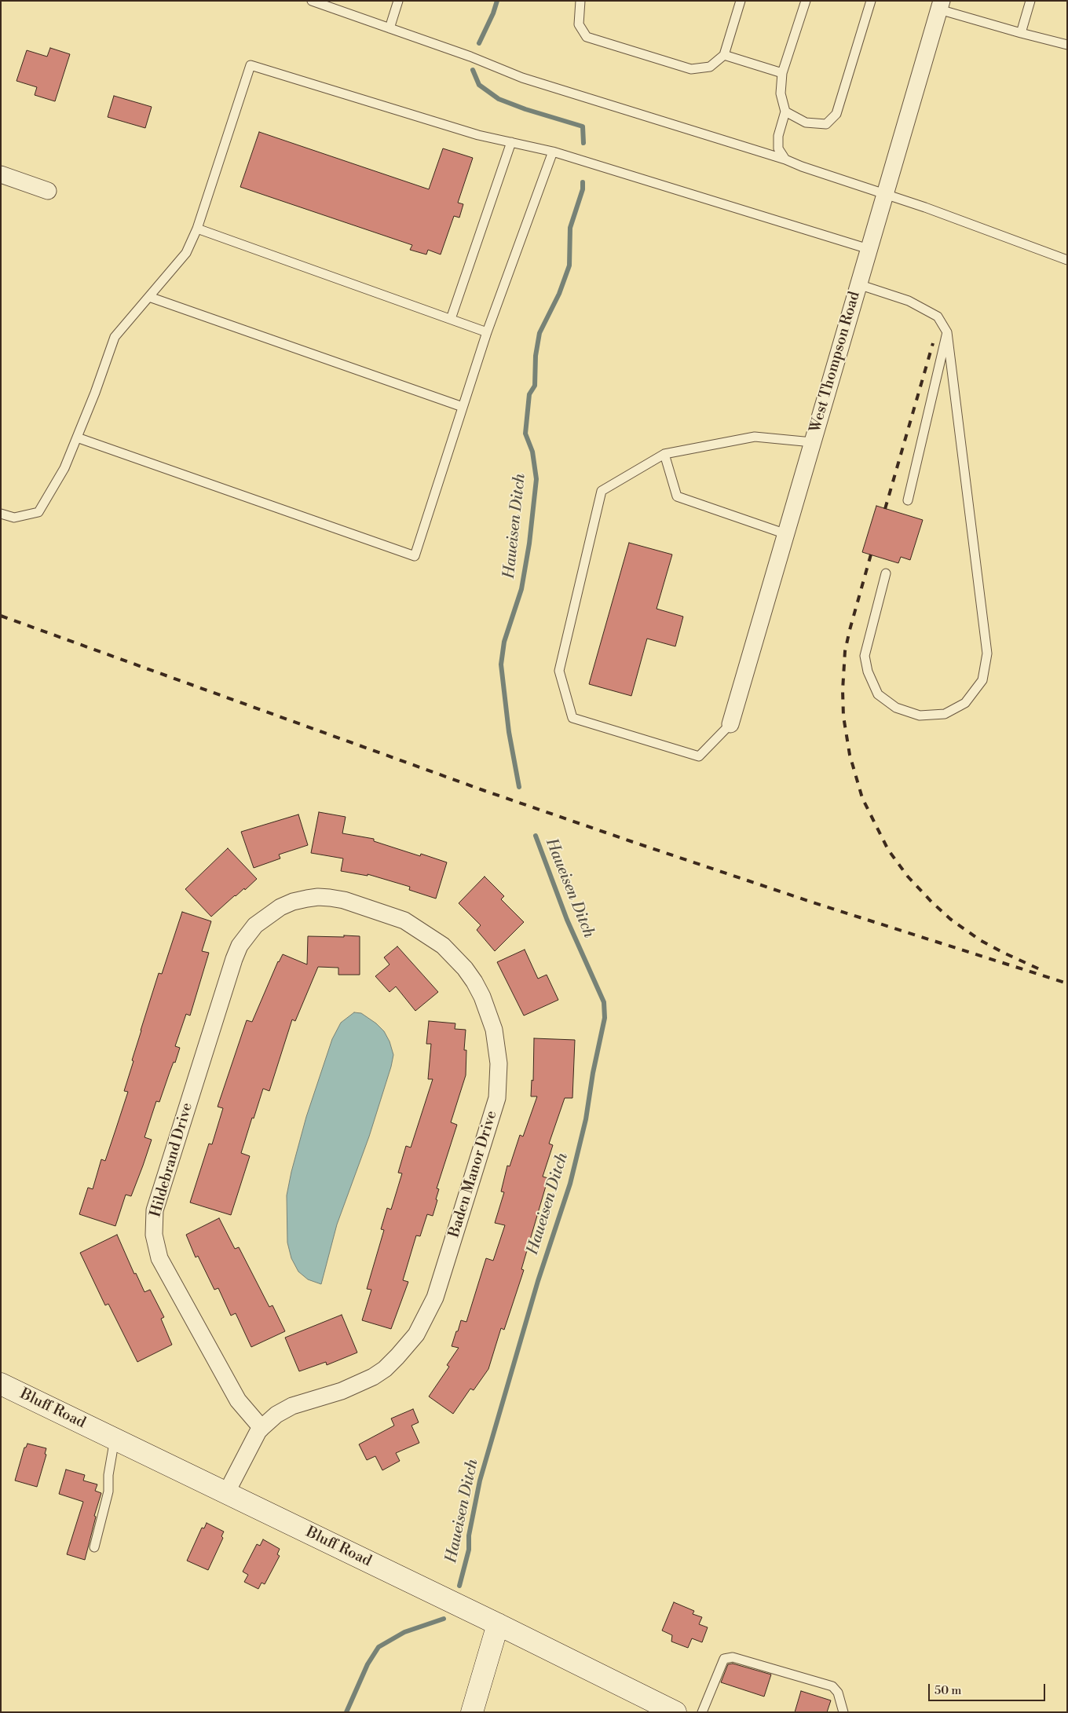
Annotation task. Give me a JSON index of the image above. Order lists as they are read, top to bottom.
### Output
{
  "streets": {
    "main road": ["Bluff Road"],
    "street": ["West Thompson Road", "Hildebrand Drive", "Baden Manor Drive"]
  },
  "crossings": [
    ["Hildebrand Drive", "Baden Manor Drive"],
    ["Baden Manor Drive", "Bluff Road"]
  ],
  "water": ["Haueisen Ditch"],
  "scale_bar": "50 m"
}
